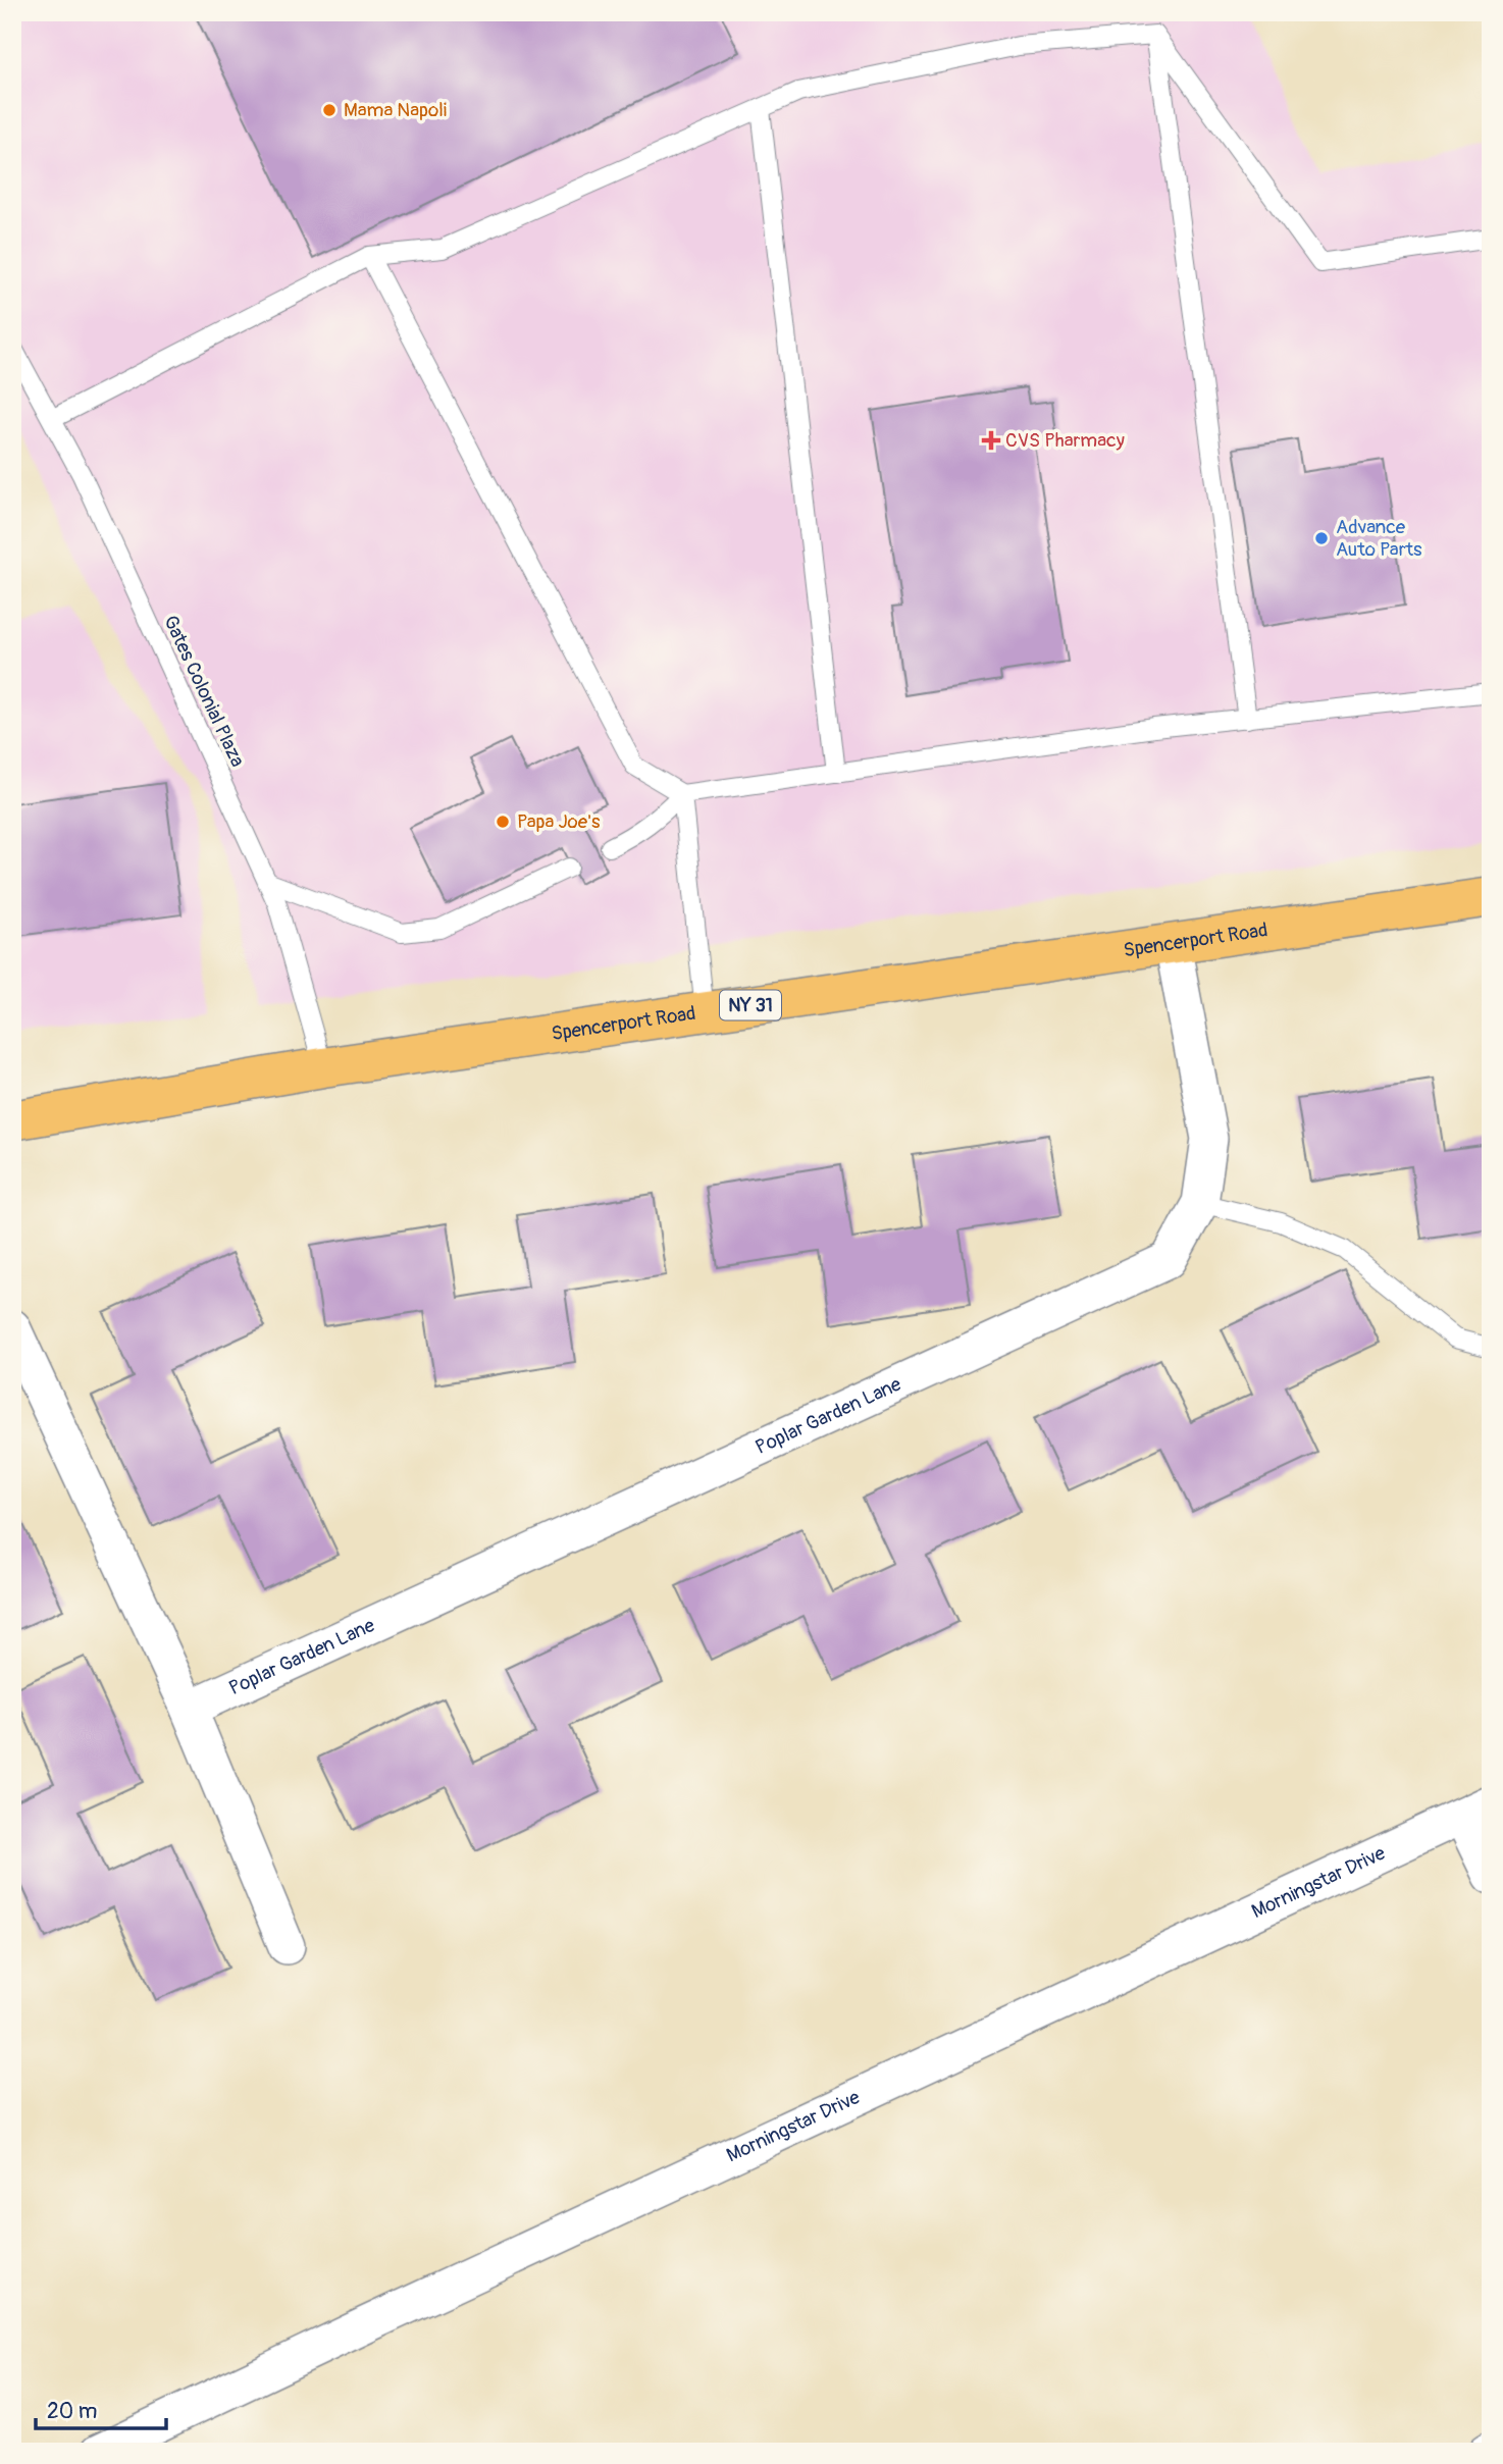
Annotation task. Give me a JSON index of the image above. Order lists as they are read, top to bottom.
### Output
{
  "streets": {
    "main road": ["Spencerport Road", "NY 31"],
    "street": ["Poplar Garden Lane", "Morningstar Drive"],
    "lane": ["Gates Colonial Plaza"]
  },
  "crossings": [
    ["Gates Colonial Plaza", "Spencerport Road"],
    ["Spencerport Road", "Poplar Garden Lane"]
  ],
  "places": {
    "other": ["Mama Napoli", "Advance Auto Parts", "Papa Joe's"],
    "health": ["CVS Pharmacy"]
  },
  "scale_bar": "20 m"
}
